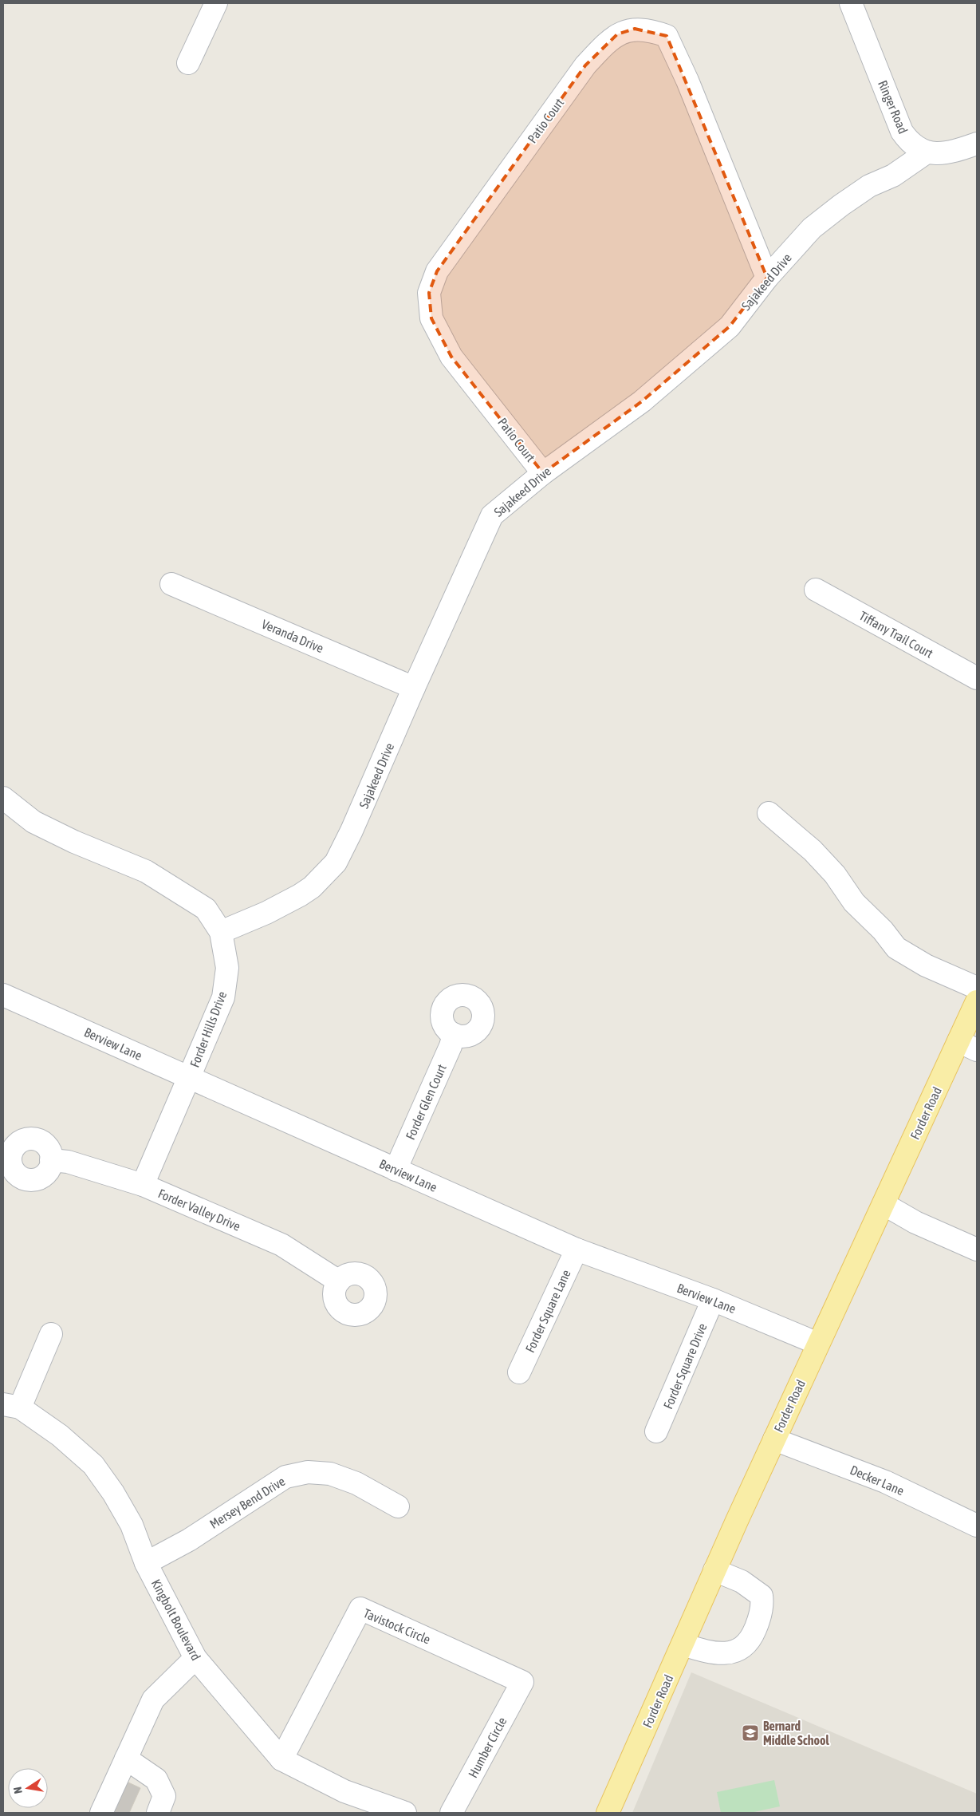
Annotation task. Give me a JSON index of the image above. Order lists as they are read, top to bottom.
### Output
{
  "streets": {
    "main road": ["Forder Road"],
    "street": [
      "Ringer Road",
      "Patio Court",
      "Sajakeed Drive",
      "Tiffany Trail Court",
      "Veranda Drive",
      "Forder Hills Drive",
      "Berview Lane",
      "Forder Glen Court",
      "Forder Valley Drive",
      "Forder Square Lane",
      "Forder Square Drive",
      "Decker Lane",
      "Mersey Bend Drive",
      "Kingbolt Boulevard",
      "Tavistock Circle",
      "Humber Circle"
    ]
  },
  "crossings": [
    ["Ringer Road", "Sajakeed Drive"],
    ["Patio Court", "Sajakeed Drive"],
    ["Sajakeed Drive", "Veranda Drive"],
    ["Sajakeed Drive", "Forder Hills Drive"],
    ["Forder Hills Drive", "Berview Lane"],
    ["Forder Hills Drive", "Forder Valley Drive"],
    ["Berview Lane", "Forder Glen Court"],
    ["Berview Lane", "Forder Road"],
    ["Berview Lane", "Forder Square Lane"],
    ["Berview Lane", "Forder Square Drive"],
    ["Forder Road", "Decker Lane"],
    ["Mersey Bend Drive", "Kingbolt Boulevard"],
    ["Kingbolt Boulevard", "Tavistock Circle"],
    ["Tavistock Circle", "Humber Circle"]
  ],
  "places": {
    "school or university": ["Bernard Middle School"]
  },
  "north": "left"
}
